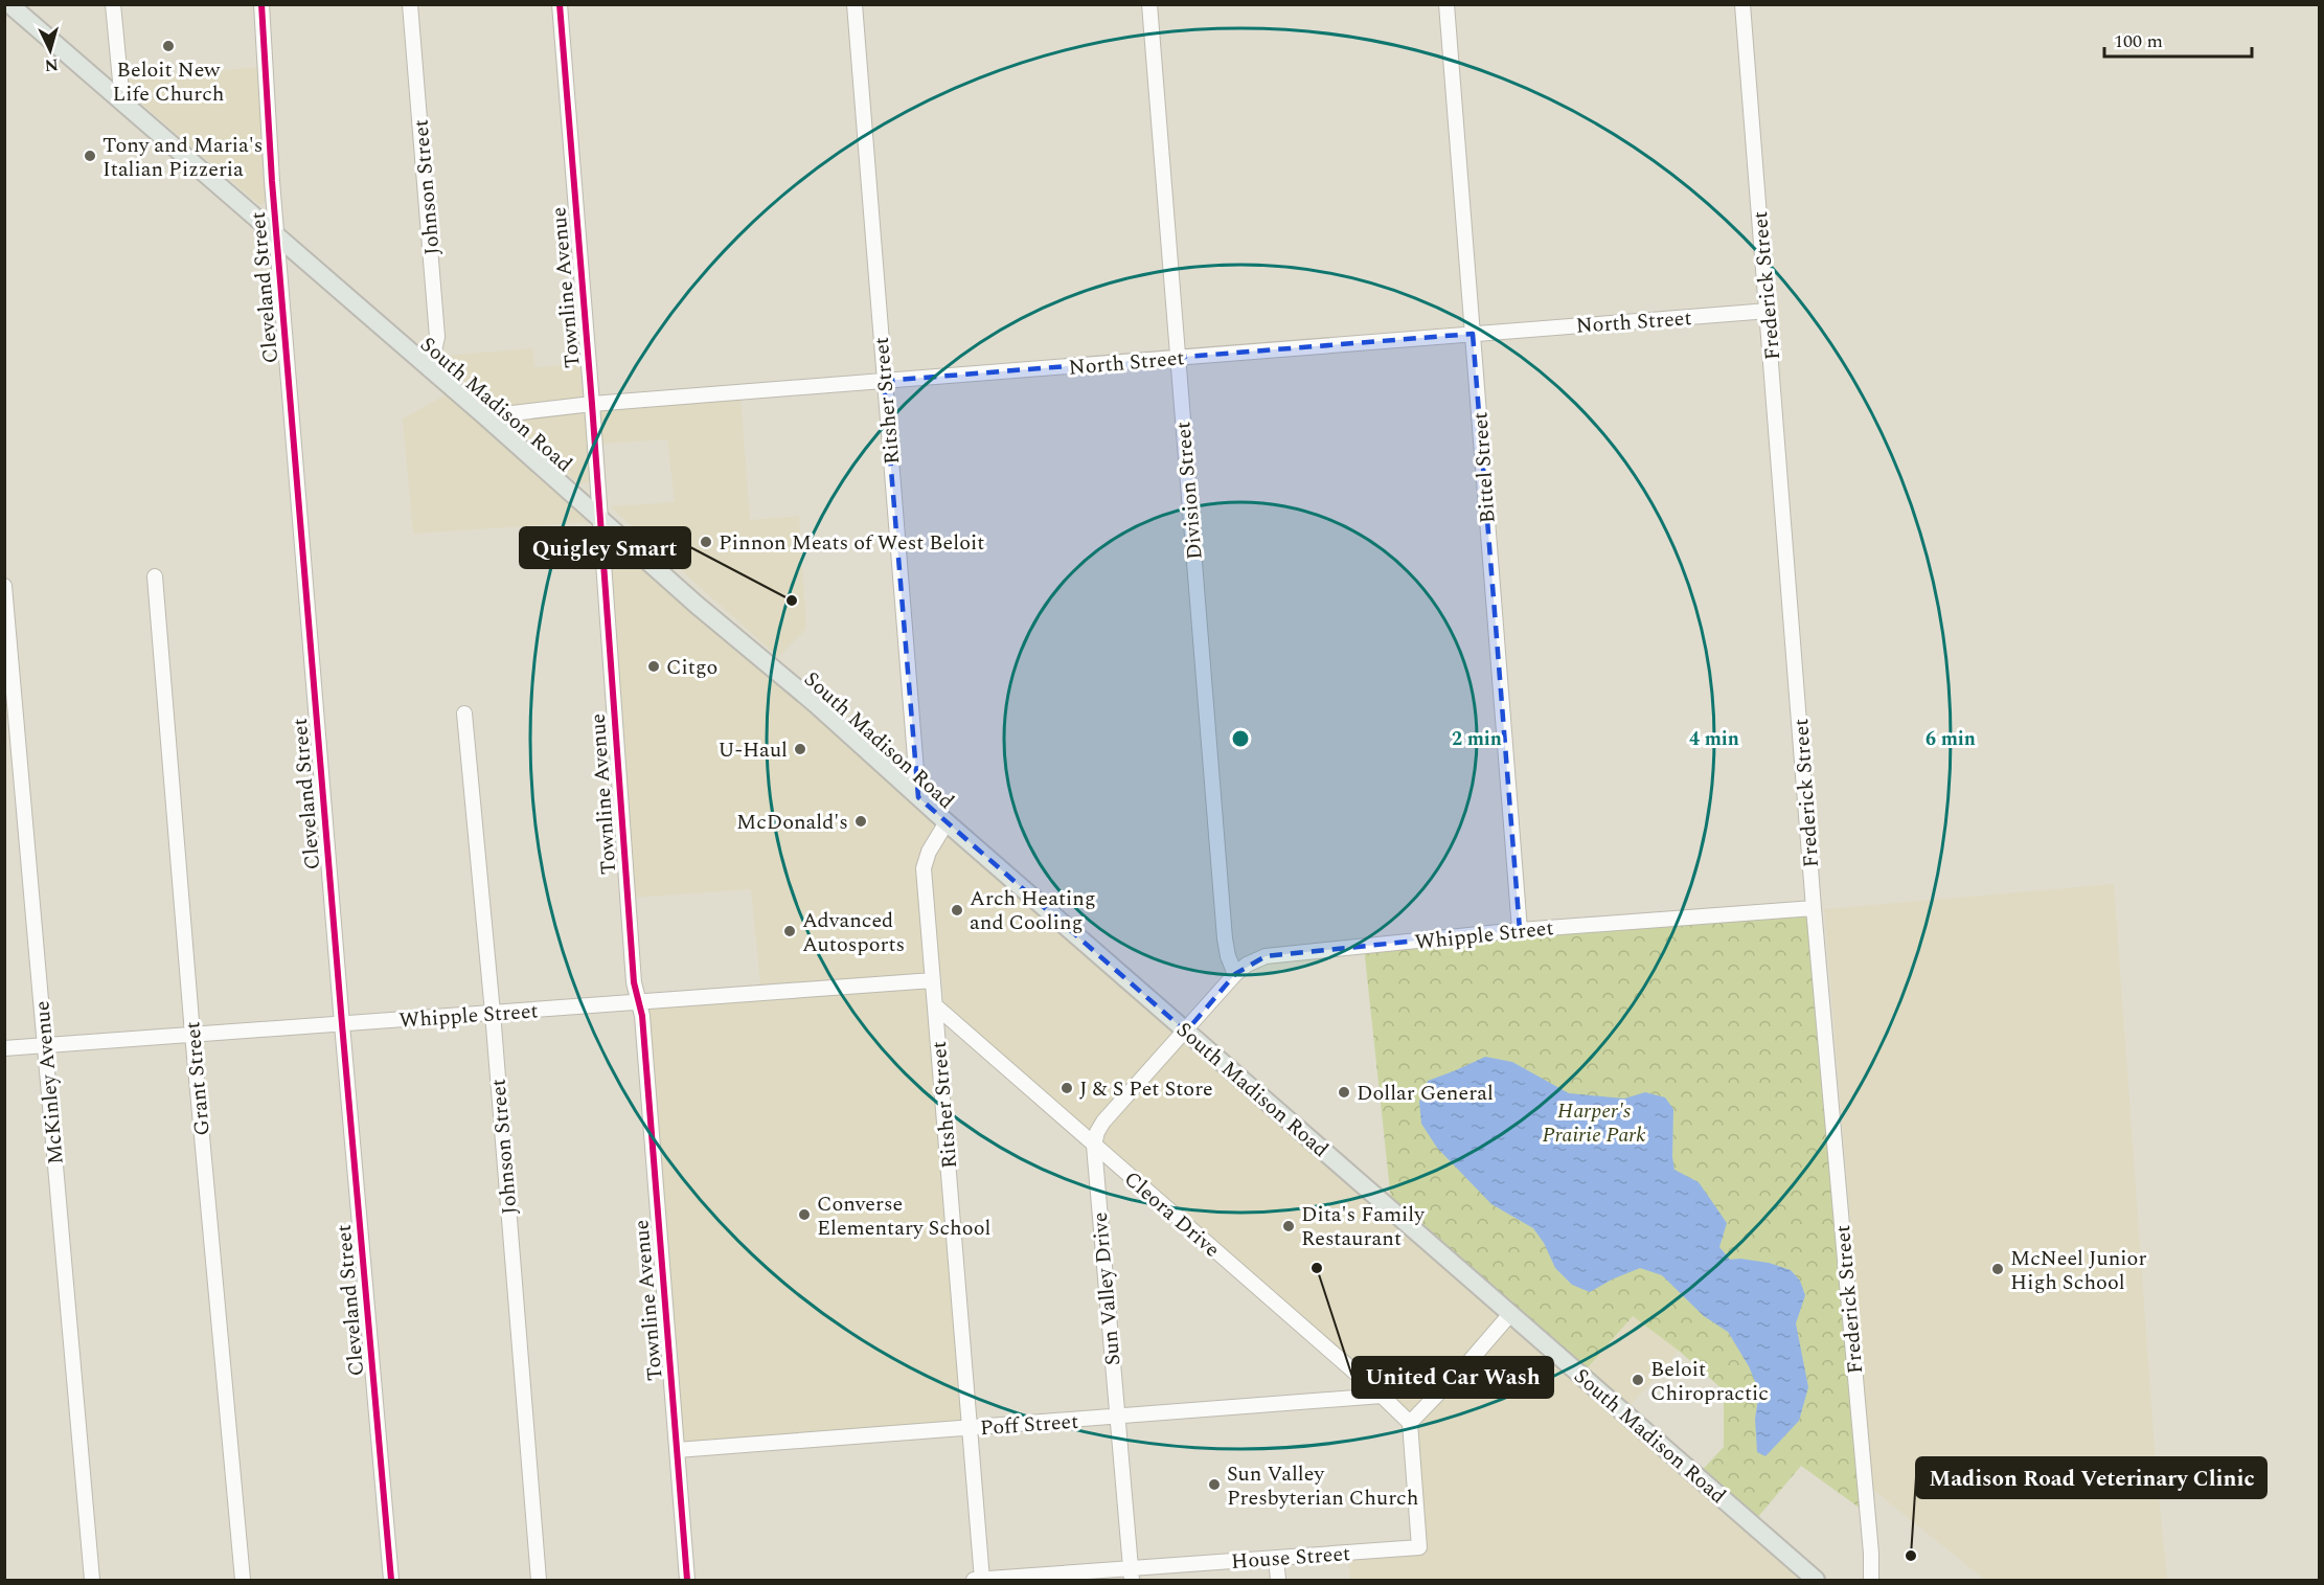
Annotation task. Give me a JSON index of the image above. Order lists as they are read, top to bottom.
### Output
{
  "streets": {
    "main road": ["South Madison Road"],
    "street": [
      "Johnson Street",
      "Frederick Street",
      "Cleveland Street",
      "Townline Avenue",
      "North Street",
      "Ritsher Street",
      "Bittel Street",
      "Division Street",
      "Whipple Street",
      "Grant Street",
      "McKinley Avenue",
      "Cleora Drive",
      "Sun Valley Drive",
      "Poff Street",
      "House Street"
    ]
  },
  "crossings": [
    ["Johnson Street", "South Madison Road"],
    ["Johnson Street", "Whipple Street"],
    ["Frederick Street", "North Street"],
    ["Frederick Street", "Whipple Street"],
    ["Cleveland Street", "South Madison Road"],
    ["Cleveland Street", "Whipple Street"],
    ["Townline Avenue", "North Street"],
    ["Townline Avenue", "South Madison Road"],
    ["Townline Avenue", "Whipple Street"],
    ["Townline Avenue", "Poff Street"],
    ["North Street", "Ritsher Street"],
    ["North Street", "South Madison Road"],
    ["North Street", "Bittel Street"],
    ["North Street", "Division Street"],
    ["Ritsher Street", "South Madison Road"],
    ["Ritsher Street", "Whipple Street"],
    ["Ritsher Street", "Cleora Drive"],
    ["Ritsher Street", "Poff Street"],
    ["Ritsher Street", "House Street"],
    ["South Madison Road", "Whipple Street"],
    ["South Madison Road", "Sun Valley Drive"],
    ["Bittel Street", "Whipple Street"],
    ["Division Street", "Whipple Street"],
    ["Whipple Street", "Grant Street"],
    ["Whipple Street", "McKinley Avenue"],
    ["Whipple Street", "Sun Valley Drive"],
    ["Cleora Drive", "Sun Valley Drive"],
    ["Cleora Drive", "Poff Street"],
    ["Cleora Drive", "House Street"],
    ["Sun Valley Drive", "Poff Street"],
    ["Sun Valley Drive", "House Street"]
  ],
  "parks": ["Harper's Prairie Park"],
  "places": [
    "Beloit New Life Church",
    "Tony and Maria's Italian Pizzeria",
    "Pinnon Meats of West Beloit",
    "Quigley Smart",
    "Citgo",
    "U-Haul",
    "McDonald's",
    "Arch Heating and Cooling",
    "Advanced Autosports",
    "J & S Pet Store",
    "Dollar General",
    "Converse Elementary School",
    "Dita's Family Restaurant",
    "United Car Wash",
    "McNeel Junior High School",
    "Beloit Chiropractic",
    "Sun Valley Presbyterian Church",
    "Madison Road Veterinary Clinic"
  ],
  "scale_bar": "100 m",
  "north": "bottom",
  "rings": ["2 min", "4 min", "6 min"]
}
